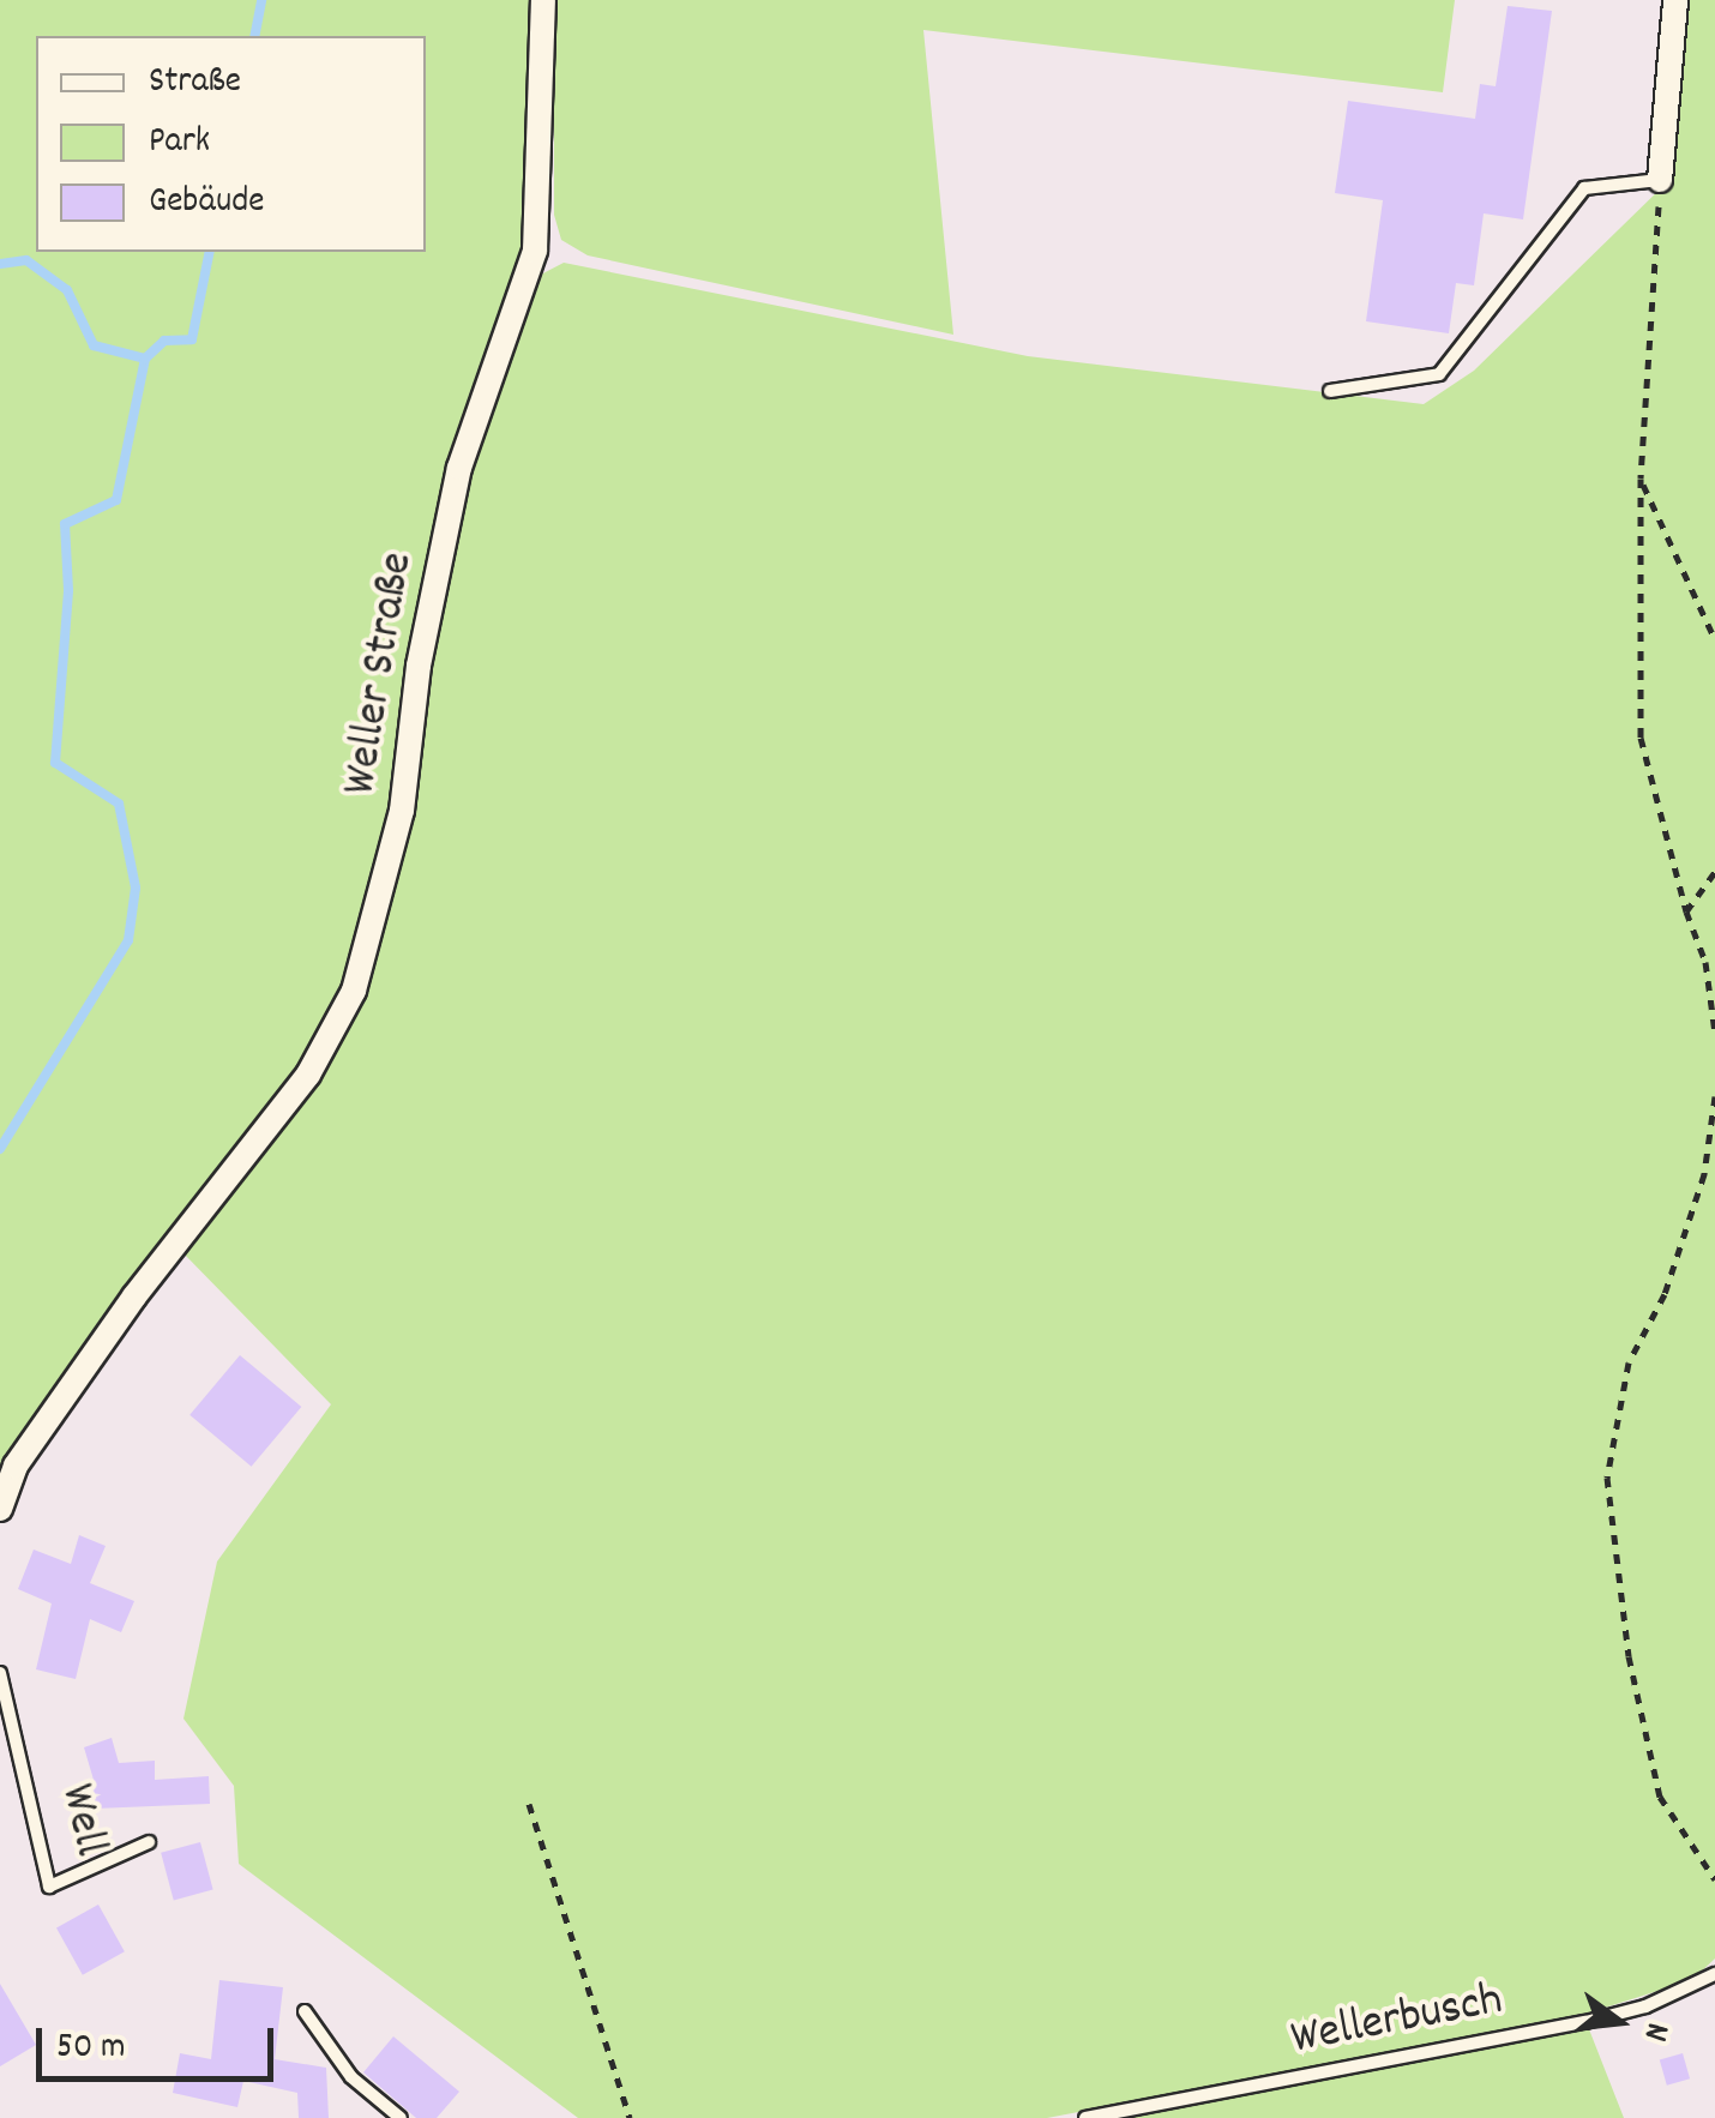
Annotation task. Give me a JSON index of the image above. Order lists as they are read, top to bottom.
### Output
{
  "streets": {
    "street": ["Weller Straße"],
    "lane": ["Well", "Wellerbusch"]
  },
  "legend": ["Straße", "Park", "Gebäude"],
  "scale_bar": "50 m",
  "north": "right"
}
